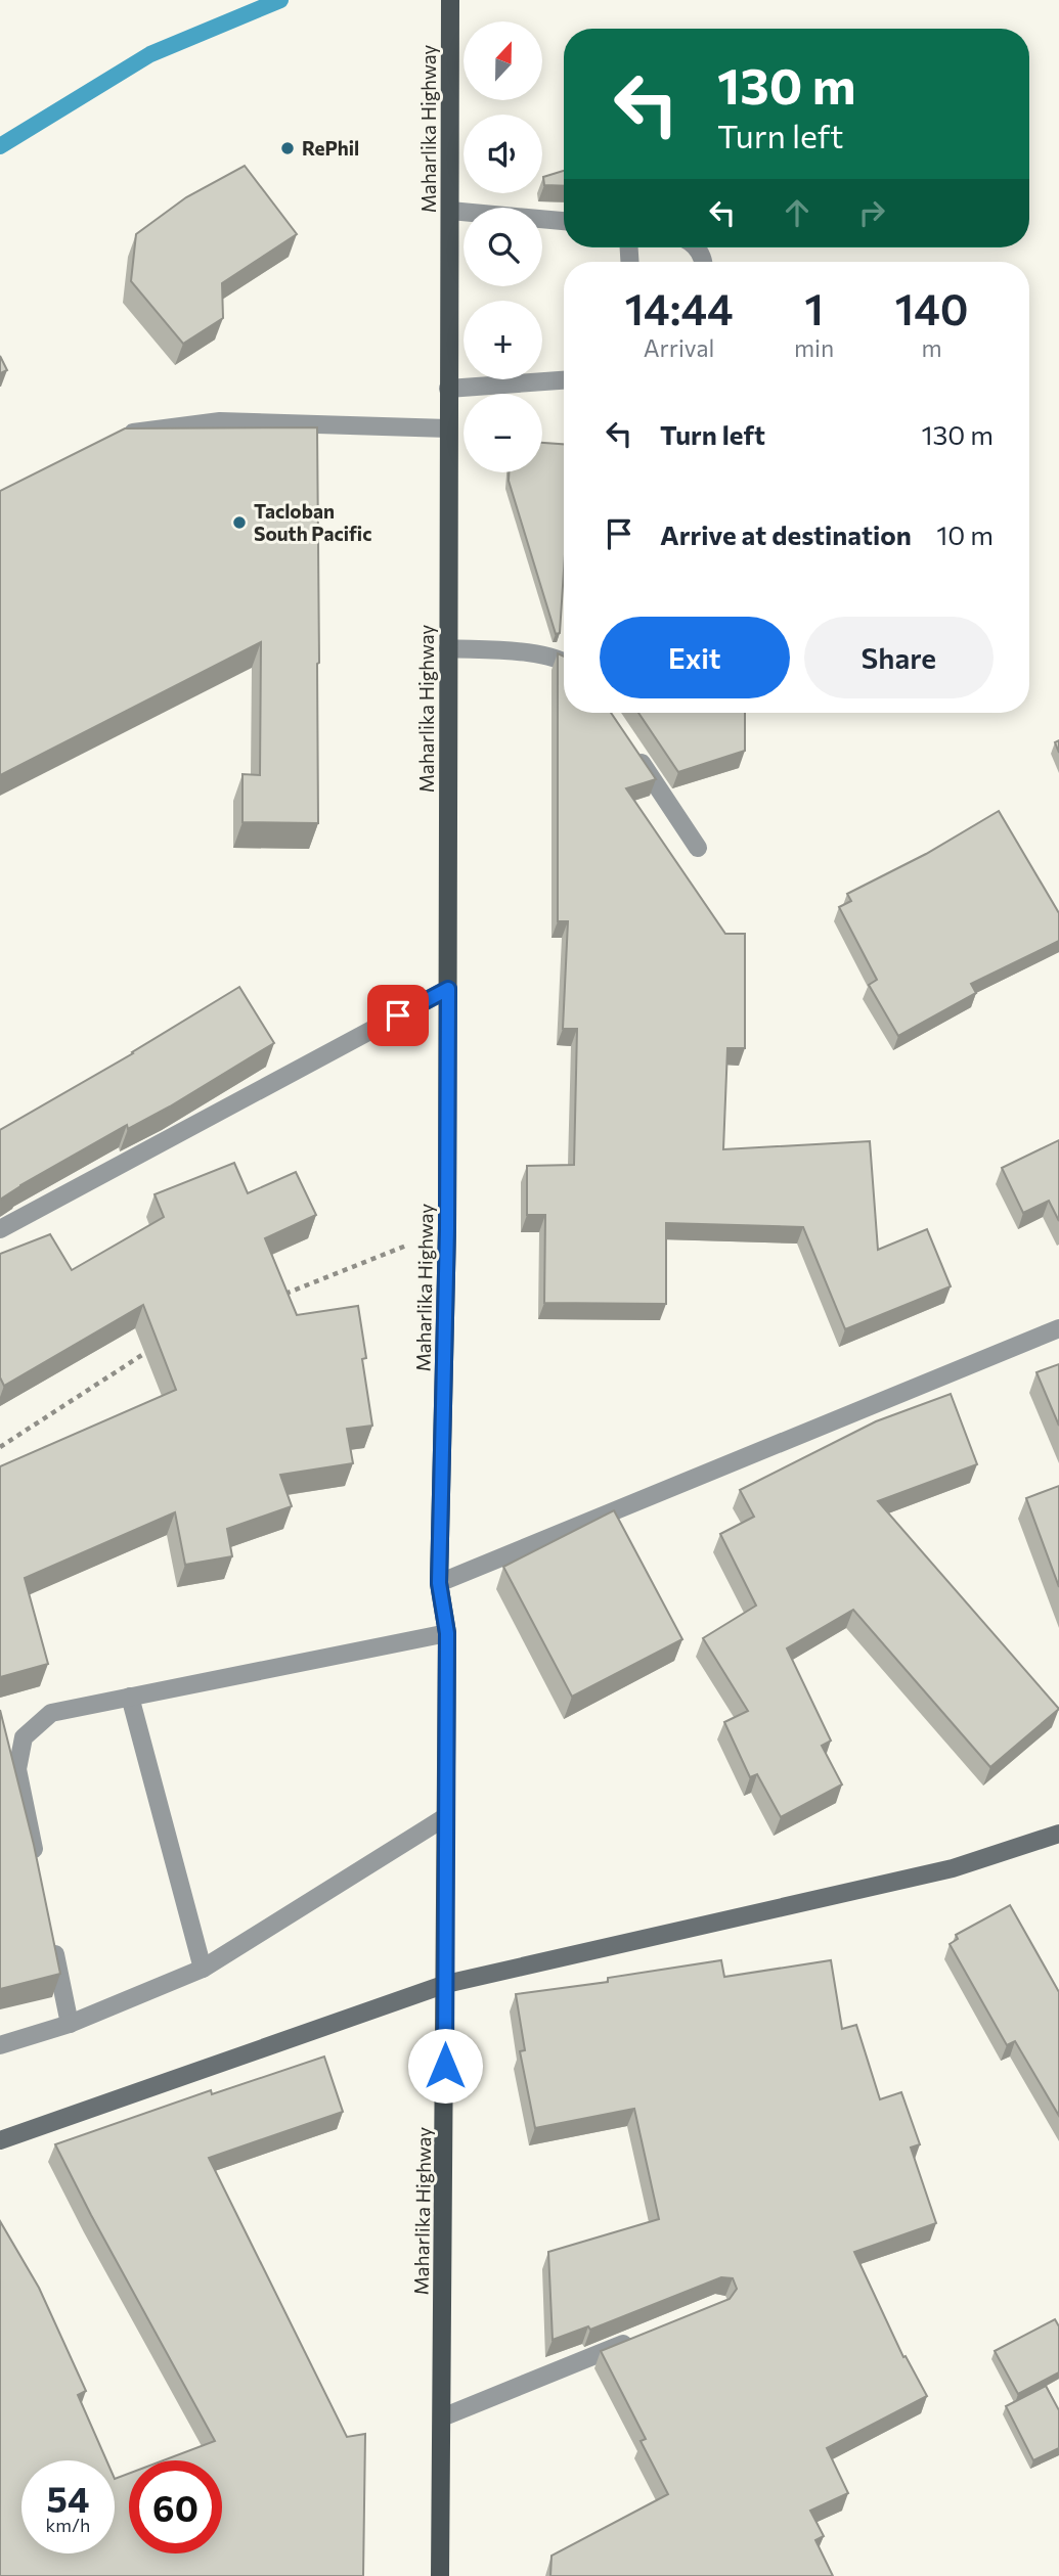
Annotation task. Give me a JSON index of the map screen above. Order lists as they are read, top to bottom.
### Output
{
  "streets": {
    "main road": ["Maharlika Highway"]
  },
  "places": ["RePhil", "Tacloban South Pacific"],
  "north": "top",
  "page": {
    "map_buttons": ["+", "−"],
    "turn": ["130 m", "Turn left"],
    "eta": [
      "14:44",
      "Arrival",
      "1",
      "min",
      "140",
      "m"
    ],
    "list": [
      {
        "name": "Turn left",
        "value": "130 m"
      },
      {
        "name": "Arrive at destination",
        "value": "10 m"
      }
    ],
    "buttons": ["Exit", "Share"],
    "speed": "54 km/h",
    "limit": "60"
  }
}
